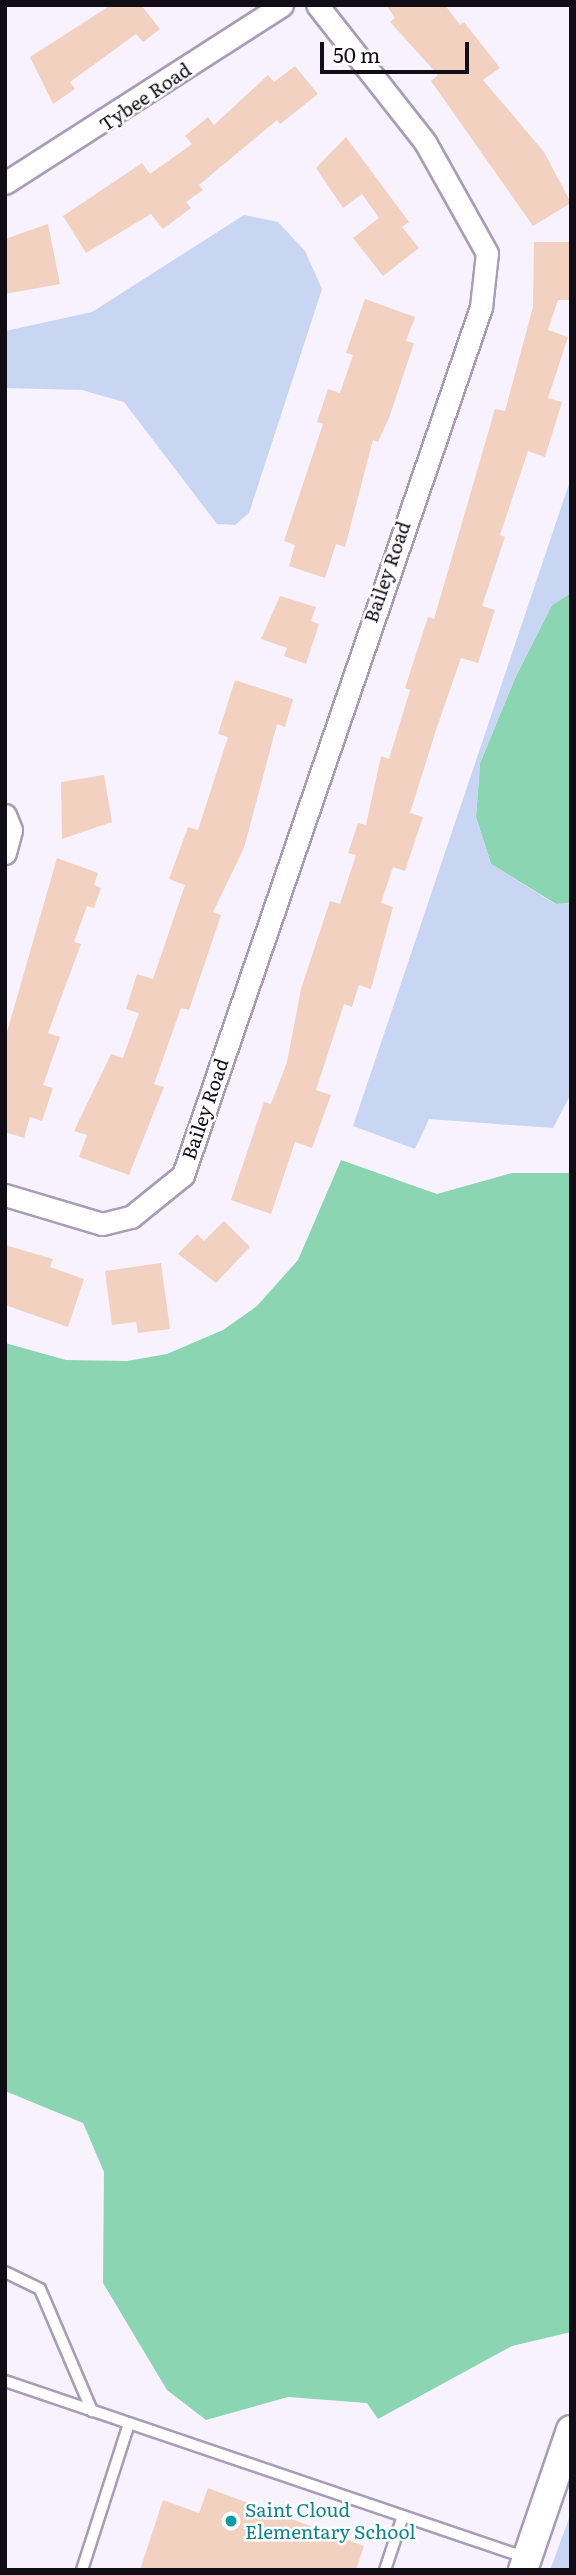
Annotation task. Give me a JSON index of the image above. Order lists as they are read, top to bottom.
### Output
{
  "streets": {
    "street": ["Tybee Road", "Bailey Road"]
  },
  "places": ["Saint Cloud Elementary School"],
  "scale_bar": "50 m"
}
